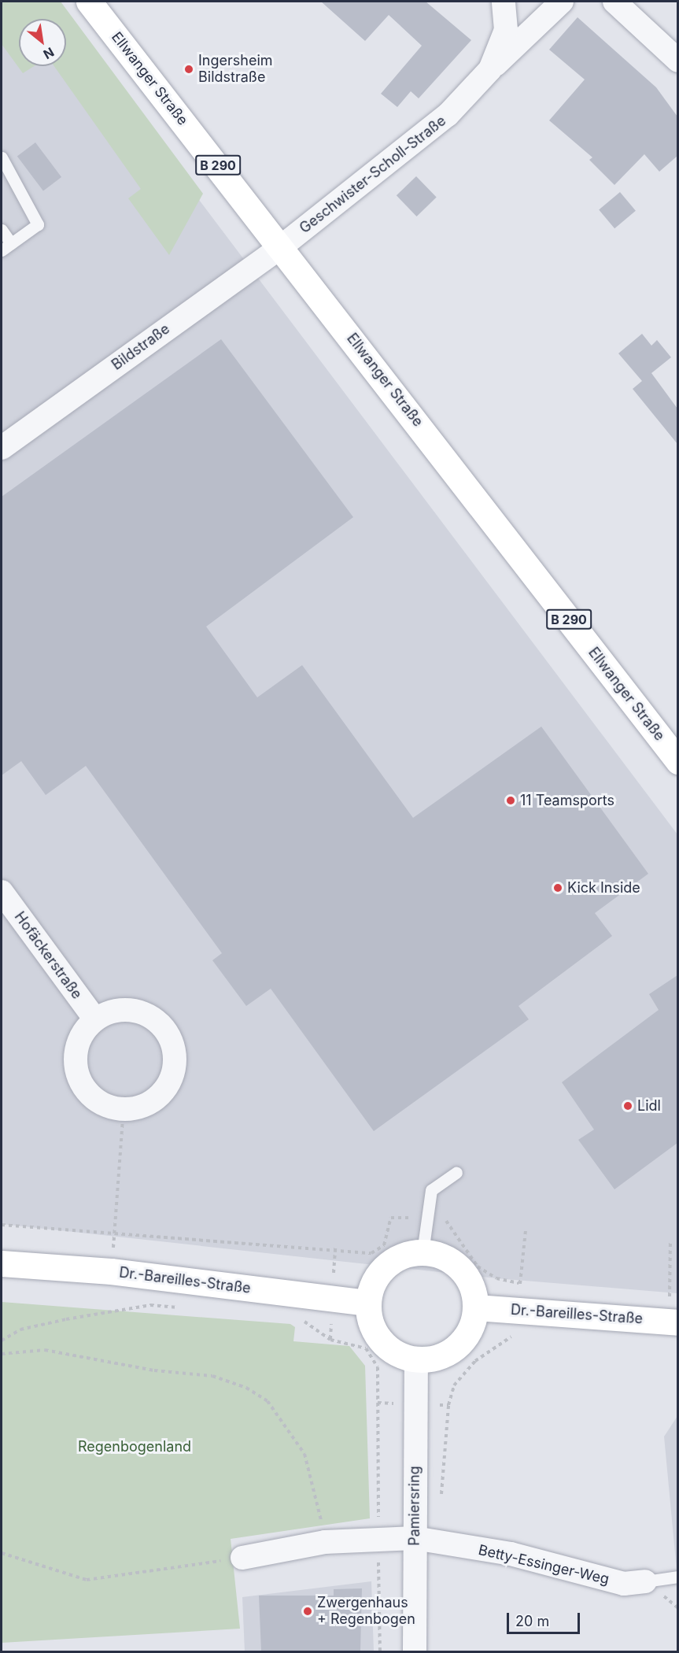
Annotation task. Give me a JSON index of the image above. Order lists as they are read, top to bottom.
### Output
{
  "streets": {
    "main road": ["Ellwanger Straße", "B 290", "Dr.-Bareilles-Straße"],
    "street": [
      "Geschwister-Scholl-Straße",
      "Bildstraße",
      "Hofäckerstraße",
      "Pamiersring",
      "Betty-Essinger-Weg"
    ]
  },
  "crossings": [
    ["Ellwanger Straße", "Geschwister-Scholl-Straße"],
    ["Ellwanger Straße", "Bildstraße"],
    ["Geschwister-Scholl-Straße", "Bildstraße"],
    ["Dr.-Bareilles-Straße", "Pamiersring"],
    ["Pamiersring", "Betty-Essinger-Weg"]
  ],
  "parks": ["Regenbogenland"],
  "places": [
    "Ingersheim Bildstraße",
    "11 Teamsports",
    "Kick Inside",
    "Lidl",
    "Zwergenhaus + Regenbogen"
  ],
  "scale_bar": "20 m",
  "north": "bottom right"
}
